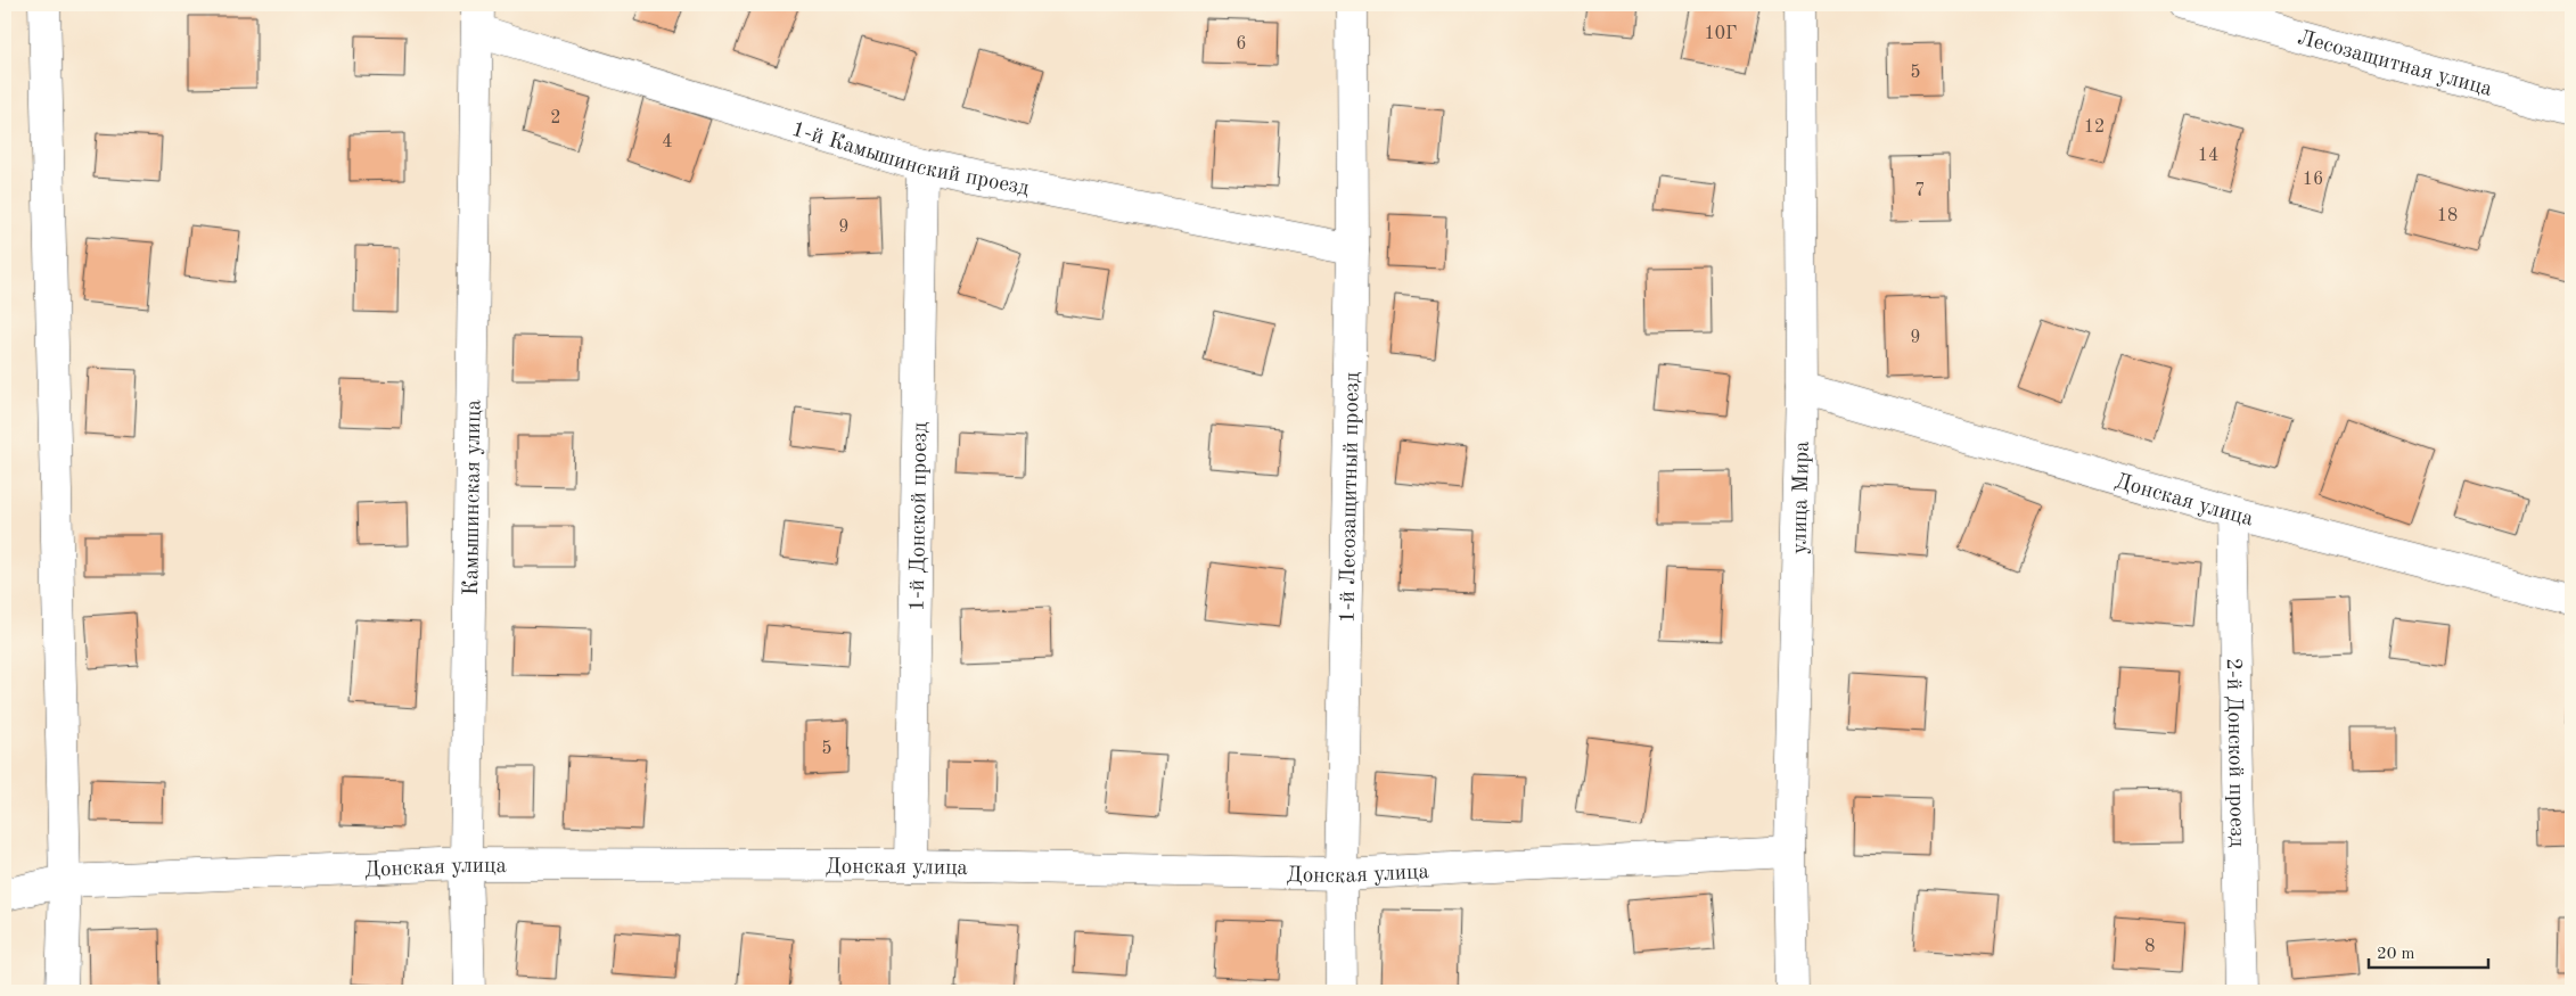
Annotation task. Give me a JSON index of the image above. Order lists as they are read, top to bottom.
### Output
{
  "streets": {
    "street": [
      "Лесозащитная улица",
      "1-й Камышинский проезд",
      "Камышинская улица",
      "1-й Лесозащитный проезд",
      "улица Мира",
      "Донская улица",
      "1-й Донской проезд",
      "2-й Донской проезд"
    ]
  },
  "crossings": [
    ["1-й Камышинский проезд", "Камышинская улица"],
    ["1-й Камышинский проезд", "1-й Лесозащитный проезд"],
    ["1-й Камышинский проезд", "1-й Донской проезд"],
    ["Камышинская улица", "Донская улица"],
    ["1-й Лесозащитный проезд", "Донская улица"],
    ["улица Мира", "Донская улица"],
    ["Донская улица", "1-й Донской проезд"],
    ["Донская улица", "2-й Донской проезд"]
  ],
  "house_numbers": [
    "10Г",
    "6",
    "5",
    "2",
    "12",
    "4",
    "14",
    "16",
    "7",
    "18",
    "9",
    "9",
    "5",
    "8"
  ],
  "scale_bar": "20 m"
}
